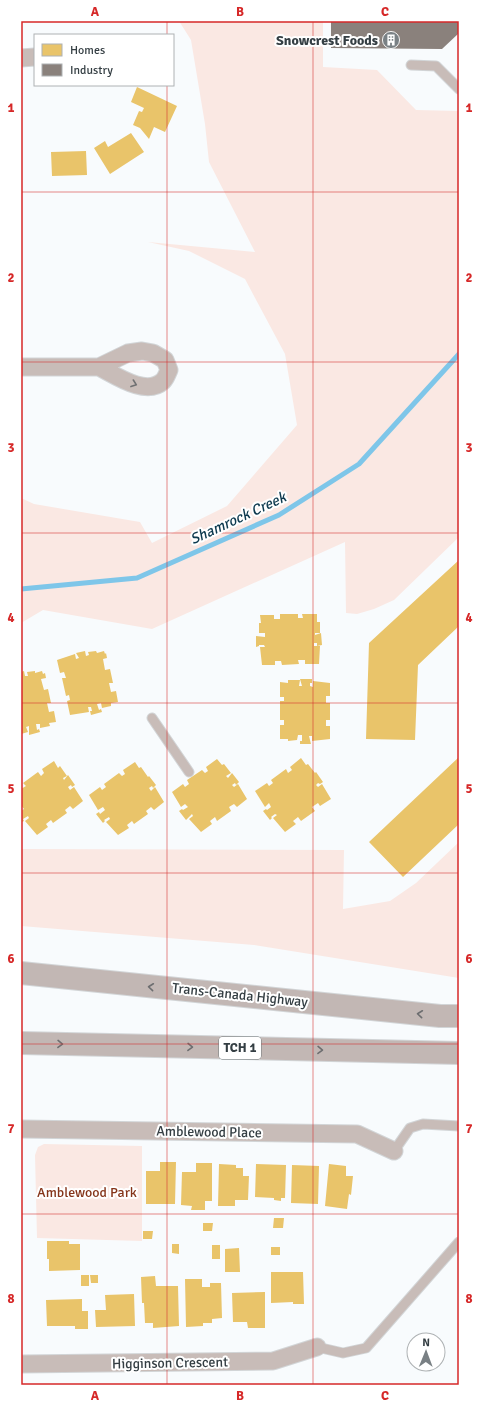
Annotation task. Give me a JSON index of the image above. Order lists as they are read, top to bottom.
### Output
{
  "streets": {
    "highway": ["Trans-Canada Highway", "TCH 1"],
    "street": ["Amblewood Place", "Higginson Crescent"]
  },
  "water": ["Shamrock Creek"],
  "parks": ["Amblewood Park"],
  "places": {
    "building": ["Snowcrest Foods"]
  },
  "legend": ["Homes", "Industry"],
  "north": "top",
  "grid": {
    "columns": ["A", "B", "C"],
    "rows": [
      "1",
      "2",
      "3",
      "4",
      "5",
      "6",
      "7",
      "8"
    ]
  }
}
